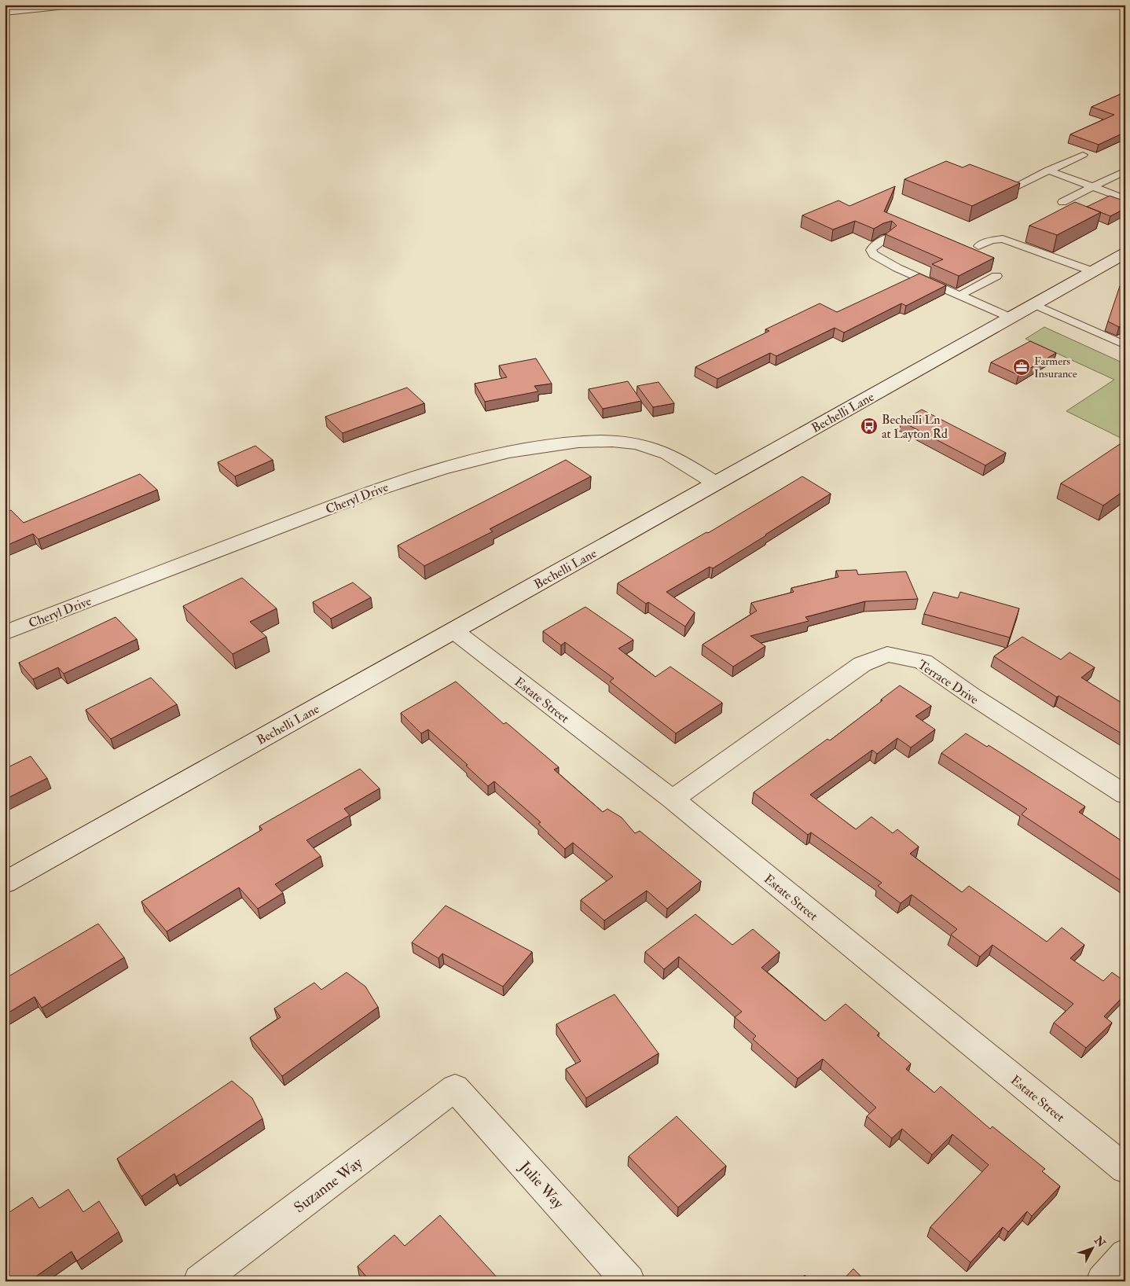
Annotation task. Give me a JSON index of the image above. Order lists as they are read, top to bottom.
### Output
{
  "streets": {
    "street": [
      "Bechelli Lane",
      "Cheryl Drive",
      "Terrace Drive",
      "Estate Street",
      "Suzanne Way",
      "Julie Way"
    ]
  },
  "crossings": [
    ["Bechelli Lane", "Cheryl Drive"],
    ["Bechelli Lane", "Estate Street"],
    ["Terrace Drive", "Estate Street"],
    ["Suzanne Way", "Julie Way"]
  ],
  "places": {
    "office": ["Farmers Insurance"],
    "bus stop": ["Bechelli Ln at Layton Rd"]
  },
  "north": "top right"
}
